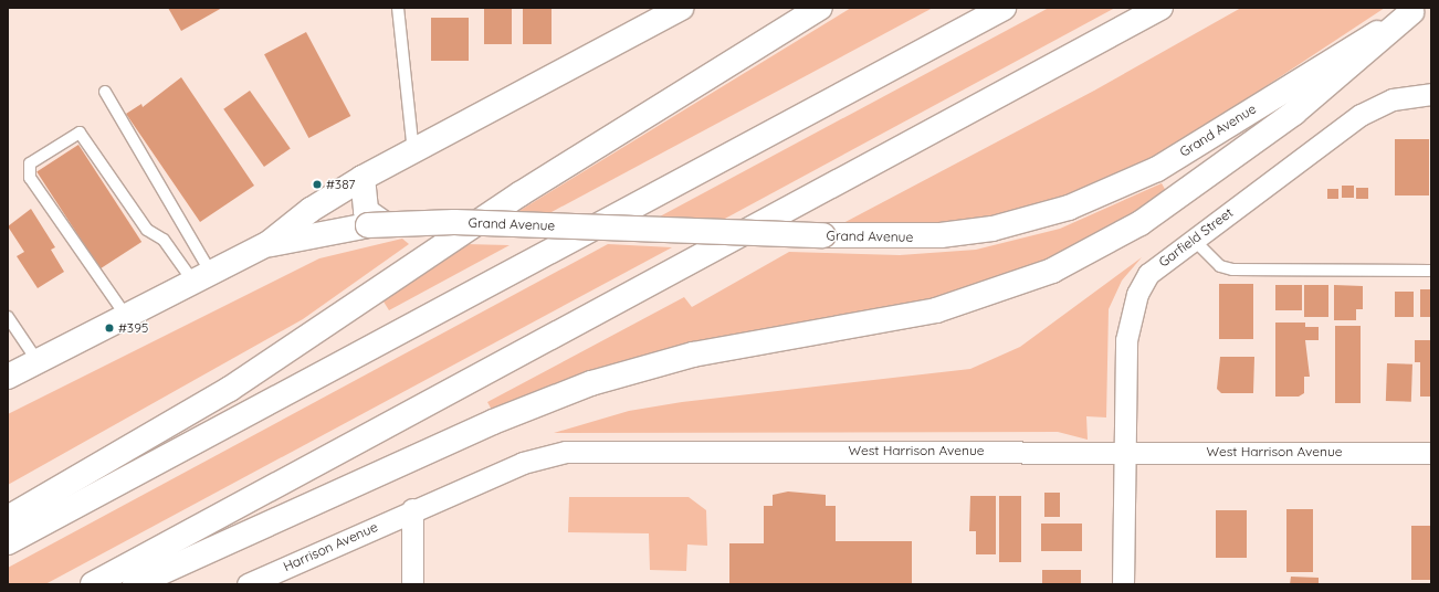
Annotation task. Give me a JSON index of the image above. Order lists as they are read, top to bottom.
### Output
{
  "streets": {
    "main road": ["Grand Avenue"],
    "street": ["Garfield Street", "West Harrison Avenue", "Harrison Avenue"]
  },
  "crossings": [
    ["Garfield Street", "West Harrison Avenue"],
    ["West Harrison Avenue", "Harrison Avenue"]
  ],
  "places": ["#387", "#395"]
}
